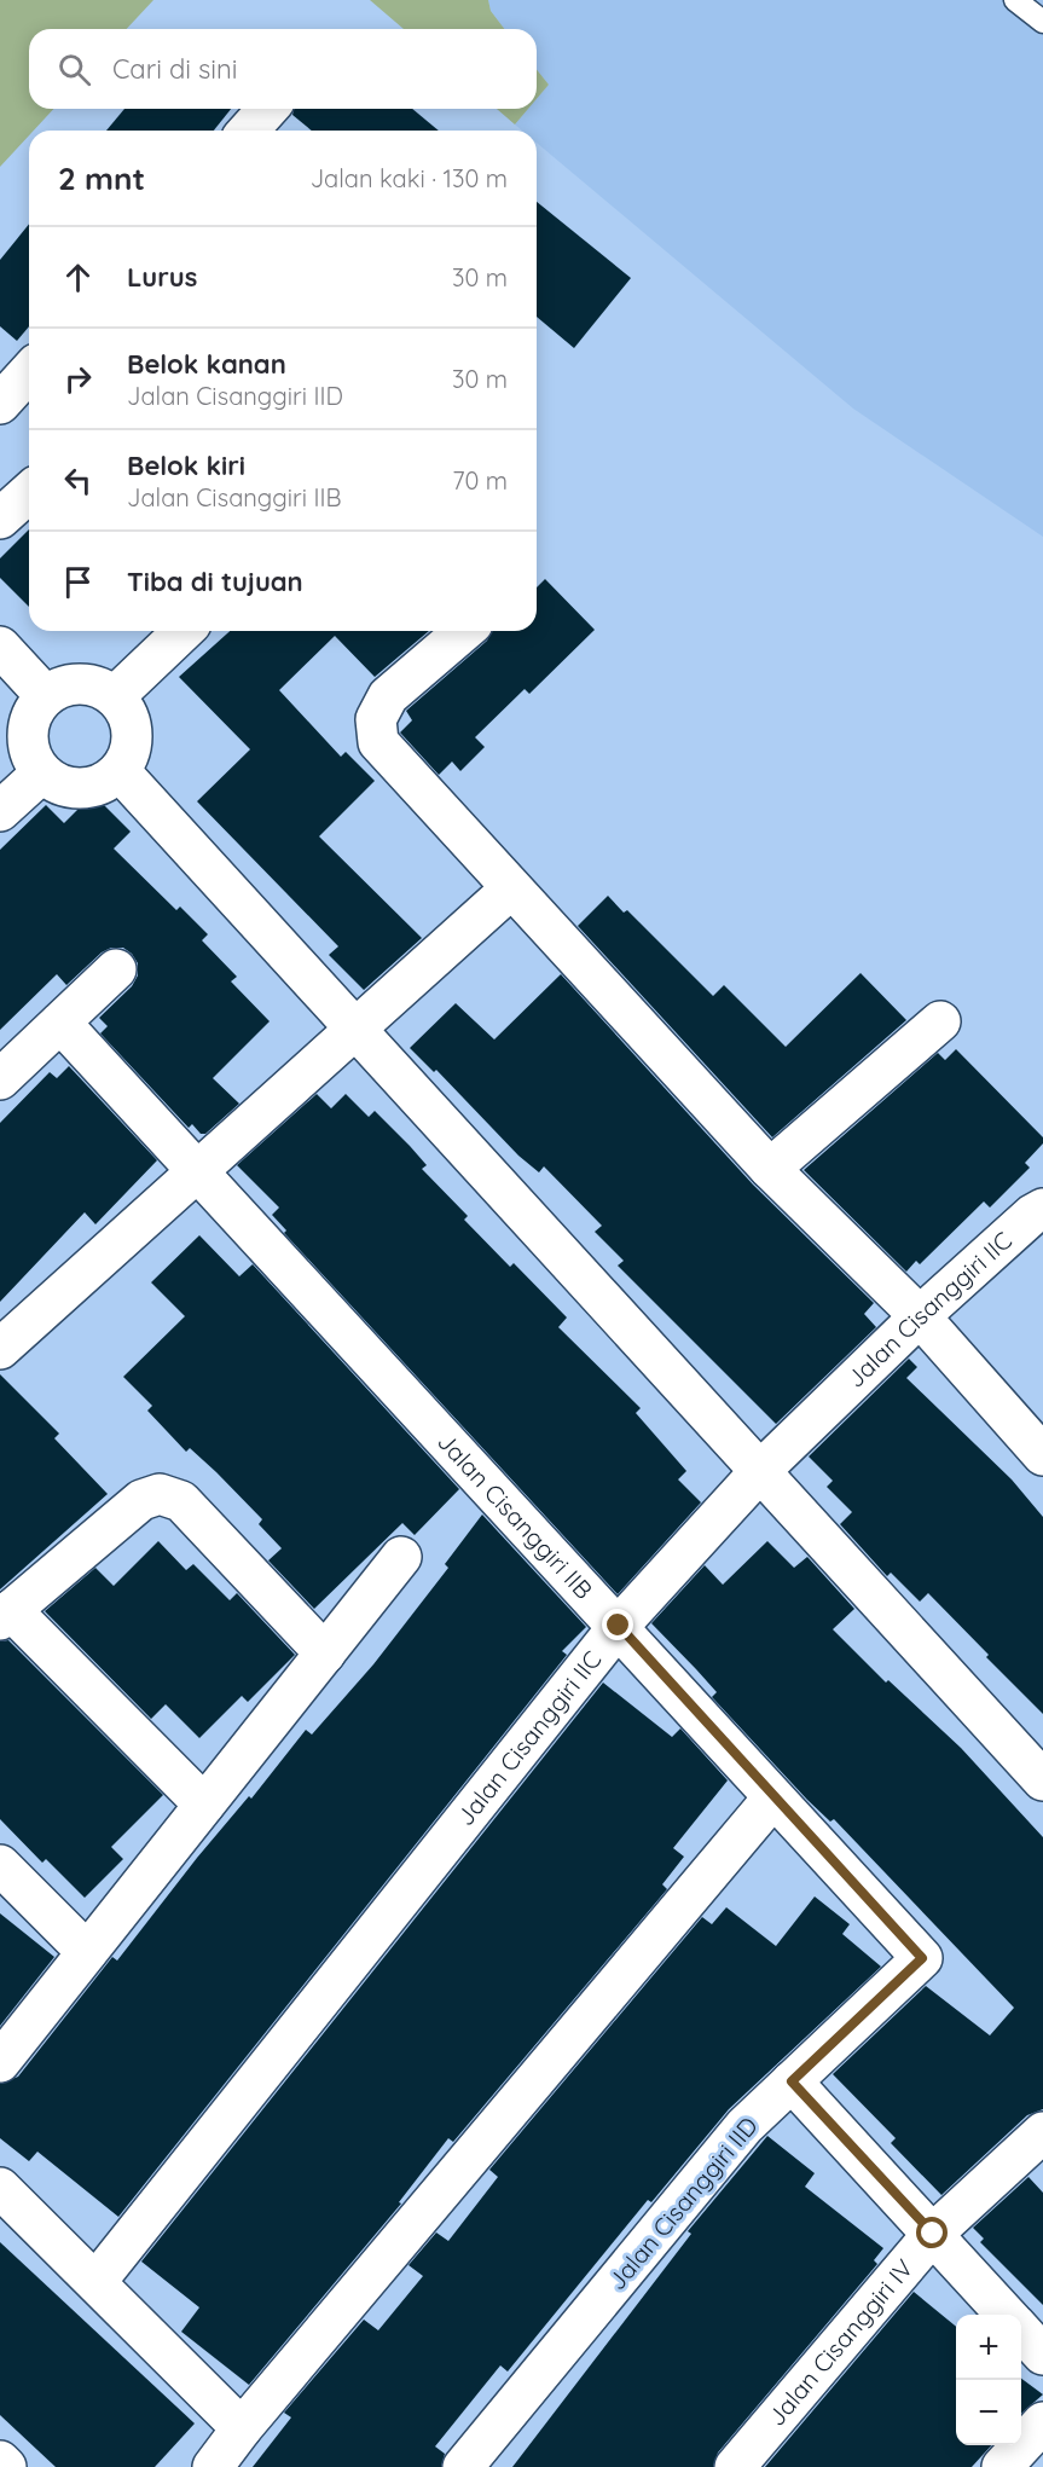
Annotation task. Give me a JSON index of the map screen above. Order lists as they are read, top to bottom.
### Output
{
  "streets": {
    "street": [
      "Jalan Cisanggiri IIC",
      "Jalan Cisanggiri IIB",
      "Jalan Cisanggiri IID",
      "Jalan Cisanggiri IV"
    ]
  },
  "crossings": [
    ["Jalan Cisanggiri IIC", "Jalan Cisanggiri IIB"],
    ["Jalan Cisanggiri IIB", "Jalan Cisanggiri IID"]
  ],
  "page": {
    "search": "Cari di sini",
    "heading": ["2 mnt", "Jalan kaki · 130 m"],
    "list": [
      ["Lurus", "30 m"],
      ["Belok kanan", "Jalan Cisanggiri IID", "30 m"],
      ["Belok kiri", "Jalan Cisanggiri IIB", "70 m"],
      "Tiba di tujuan"
    ],
    "map_buttons": ["+", "−"]
  }
}
